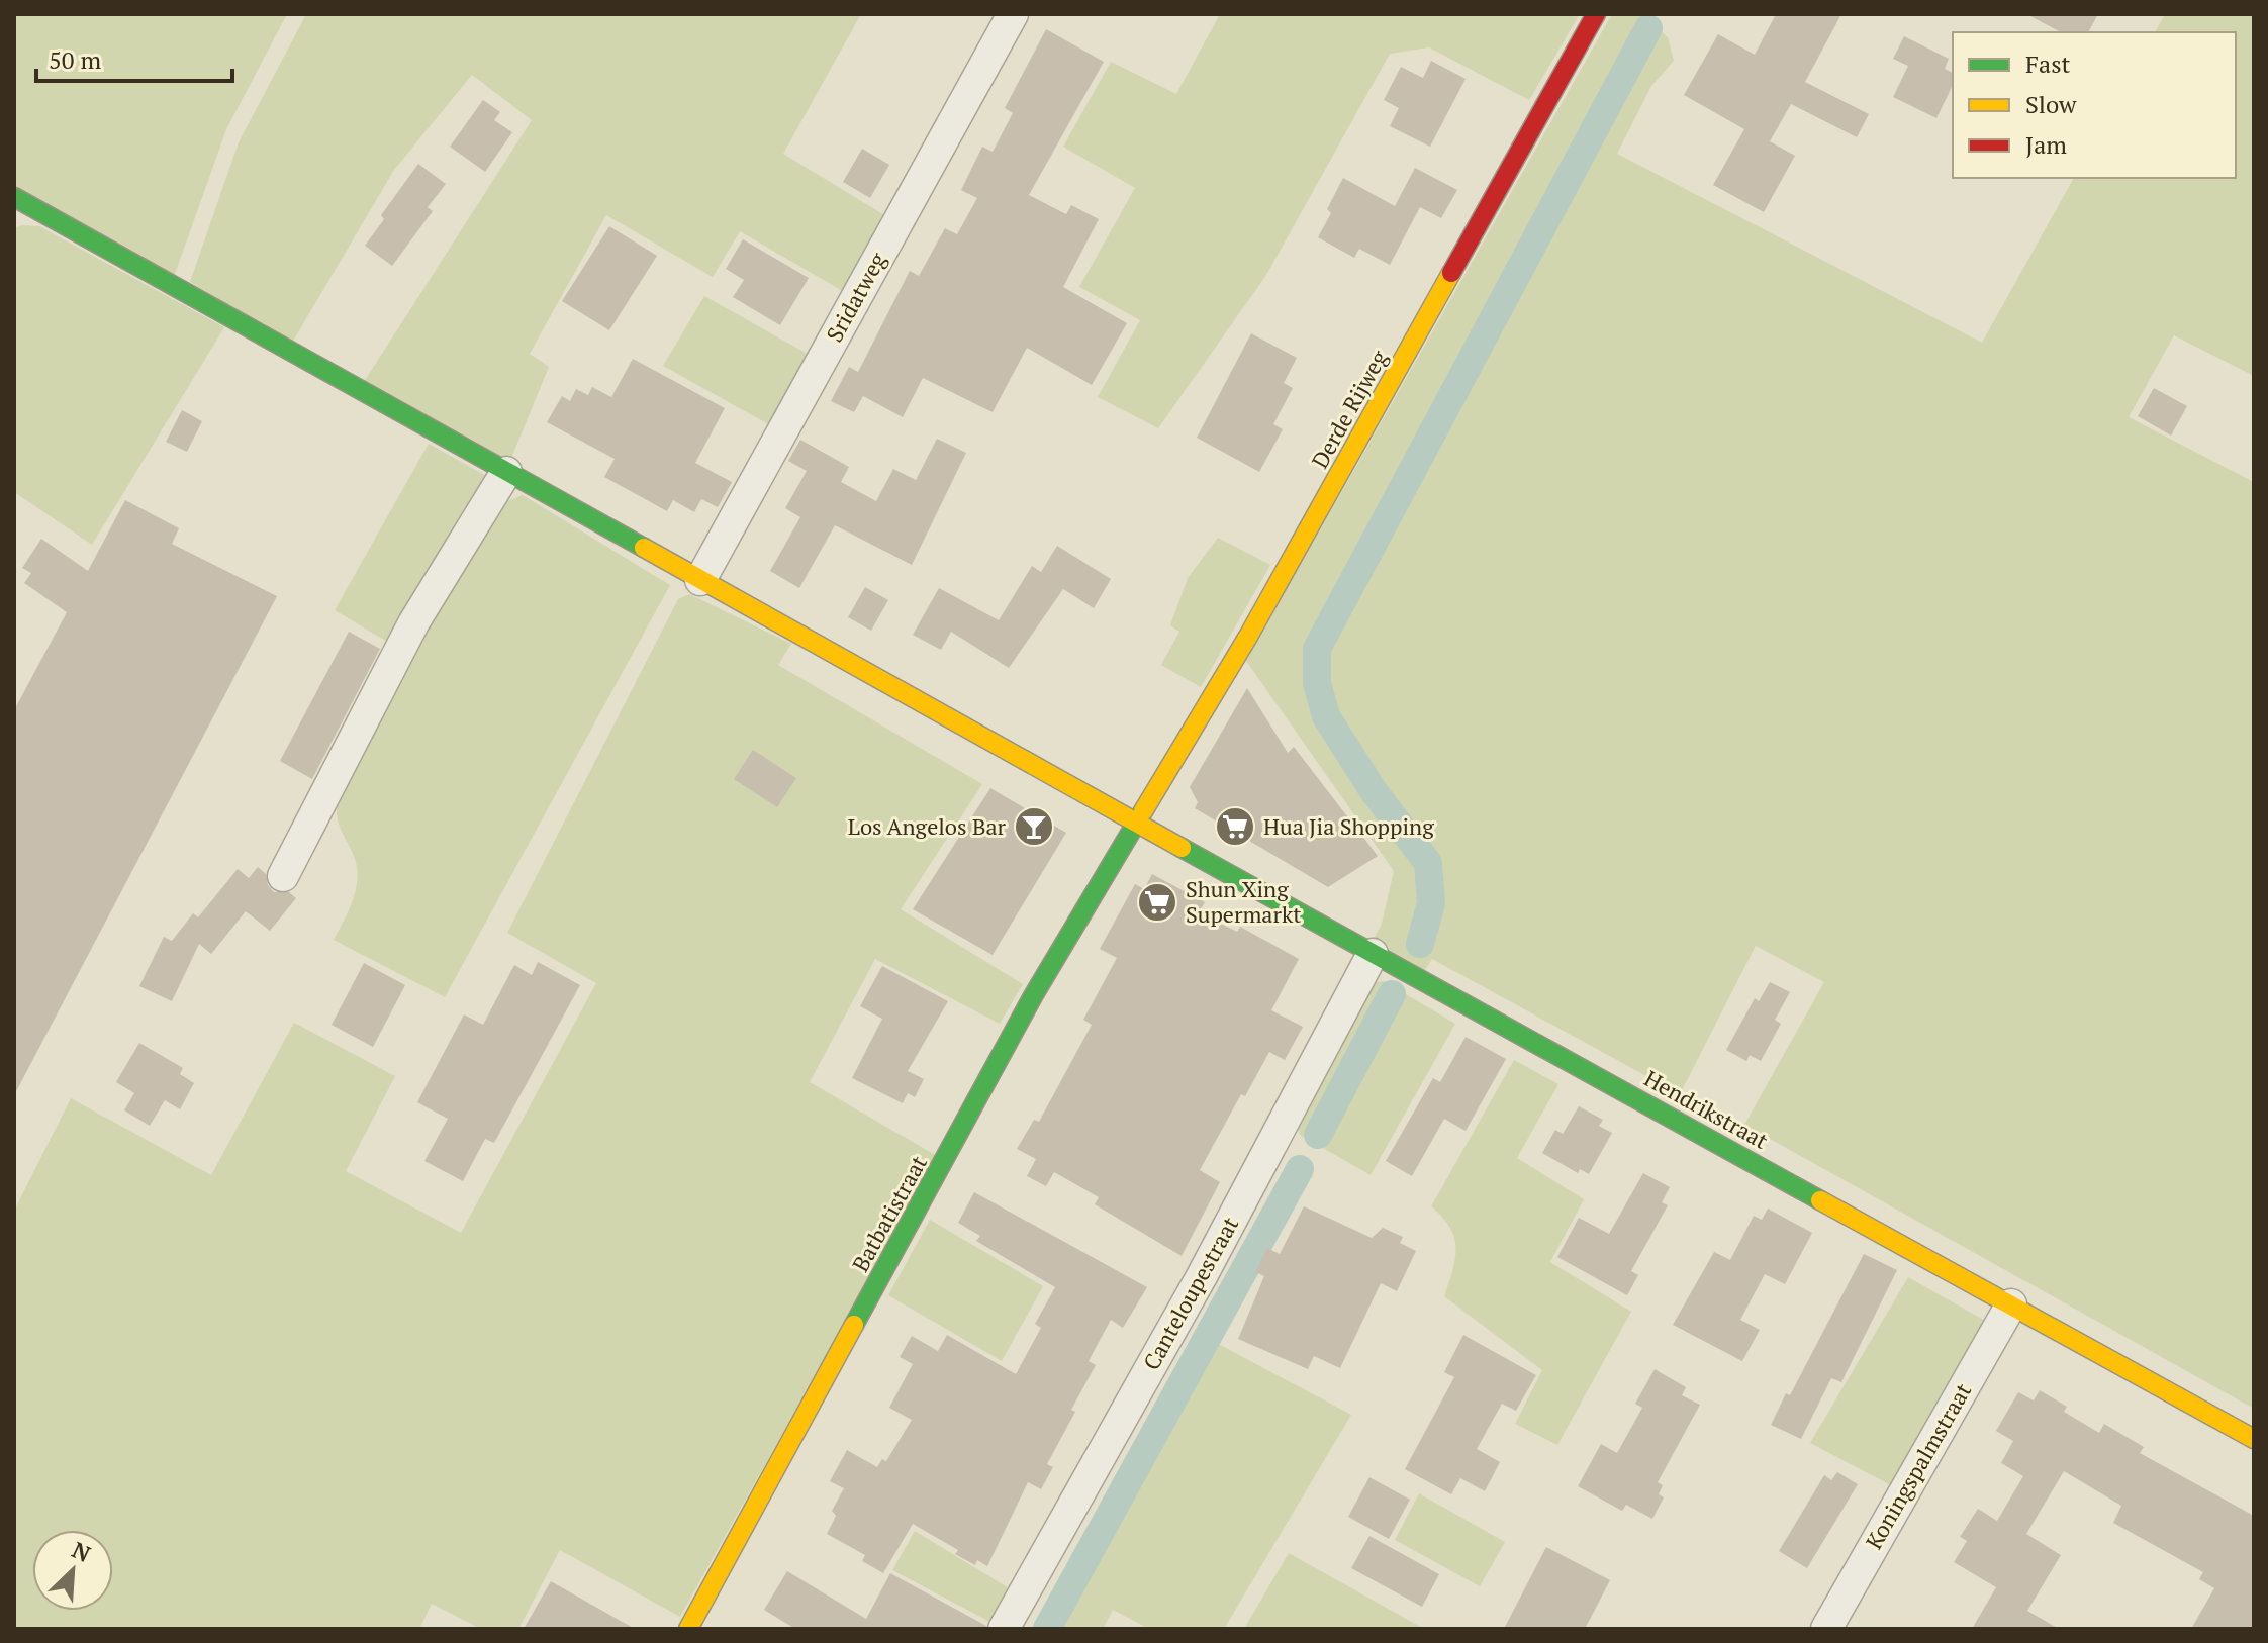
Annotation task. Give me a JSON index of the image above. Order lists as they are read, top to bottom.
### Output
{
  "streets": {
    "street": [
      "Sridatweg",
      "Derde Rijweg",
      "Hendrikstraat",
      "Batbatistraat",
      "Canteloupestraat",
      "Koningspalmstraat"
    ]
  },
  "crossings": [
    ["Sridatweg", "Hendrikstraat"],
    ["Derde Rijweg", "Hendrikstraat"],
    ["Derde Rijweg", "Batbatistraat"],
    ["Hendrikstraat", "Batbatistraat"],
    ["Hendrikstraat", "Canteloupestraat"],
    ["Hendrikstraat", "Koningspalmstraat"]
  ],
  "places": {
    "bar": ["Los Angelos Bar"],
    "supermarket": ["Hua Jia Shopping", "Shun Xing Supermarkt"]
  },
  "legend": ["Fast", "Slow", "Jam"],
  "scale_bar": "50 m",
  "north": "top right"
}
